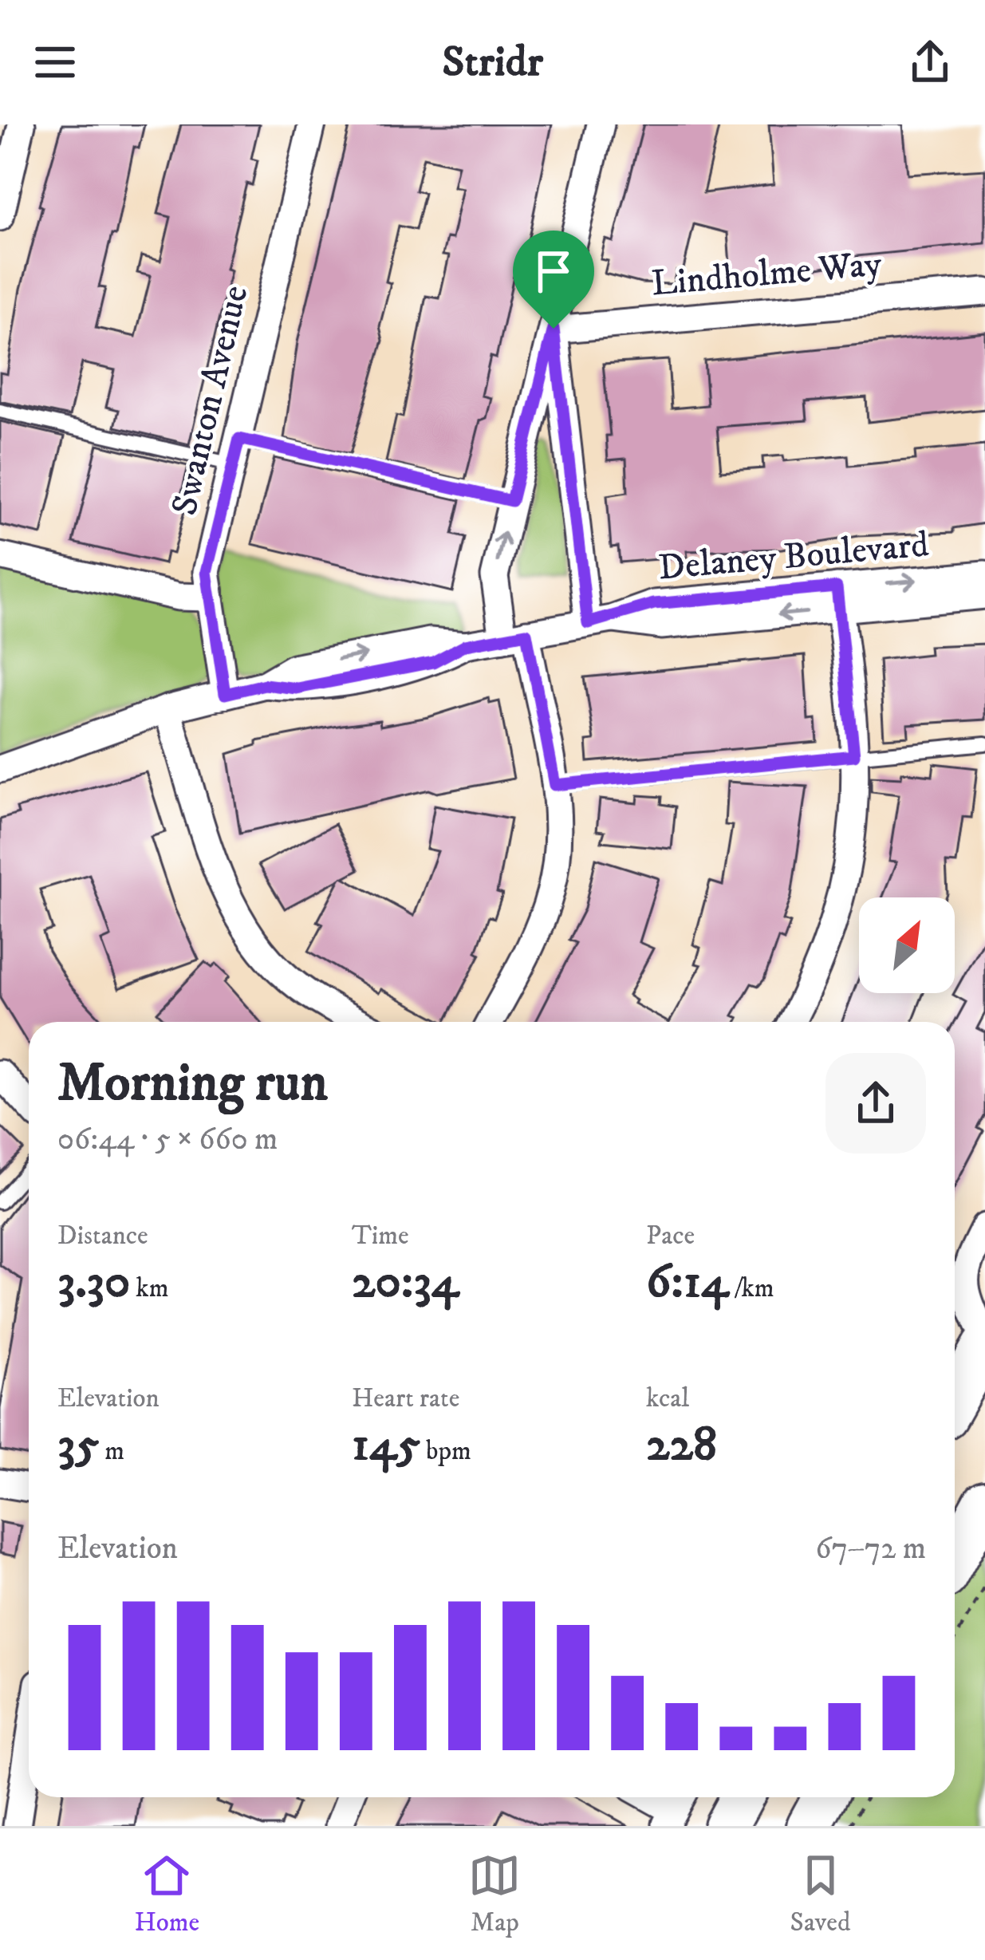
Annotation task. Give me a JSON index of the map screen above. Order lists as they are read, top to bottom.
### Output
{
  "streets": {
    "street": ["Lindholme Way", "Swanton Avenue", "Delaney Boulevard"]
  },
  "crossings": [
    ["Swanton Avenue", "Delaney Boulevard"]
  ],
  "north": "top right",
  "page": {
    "header": "Stridr",
    "heading": ["Morning run", "06:44 · 5 × 660 m"],
    "stats": [
      ["Distance", "3.30 km"],
      ["Time", "20:34"],
      ["Pace", "6:14 /km"],
      ["Elevation", "35 m"],
      ["Heart rate", "145 bpm"],
      ["kcal", "228"]
    ],
    "chart": ["Elevation", "67–72 m"],
    "tabs": ["Home", "Map", "Saved"]
  }
}
